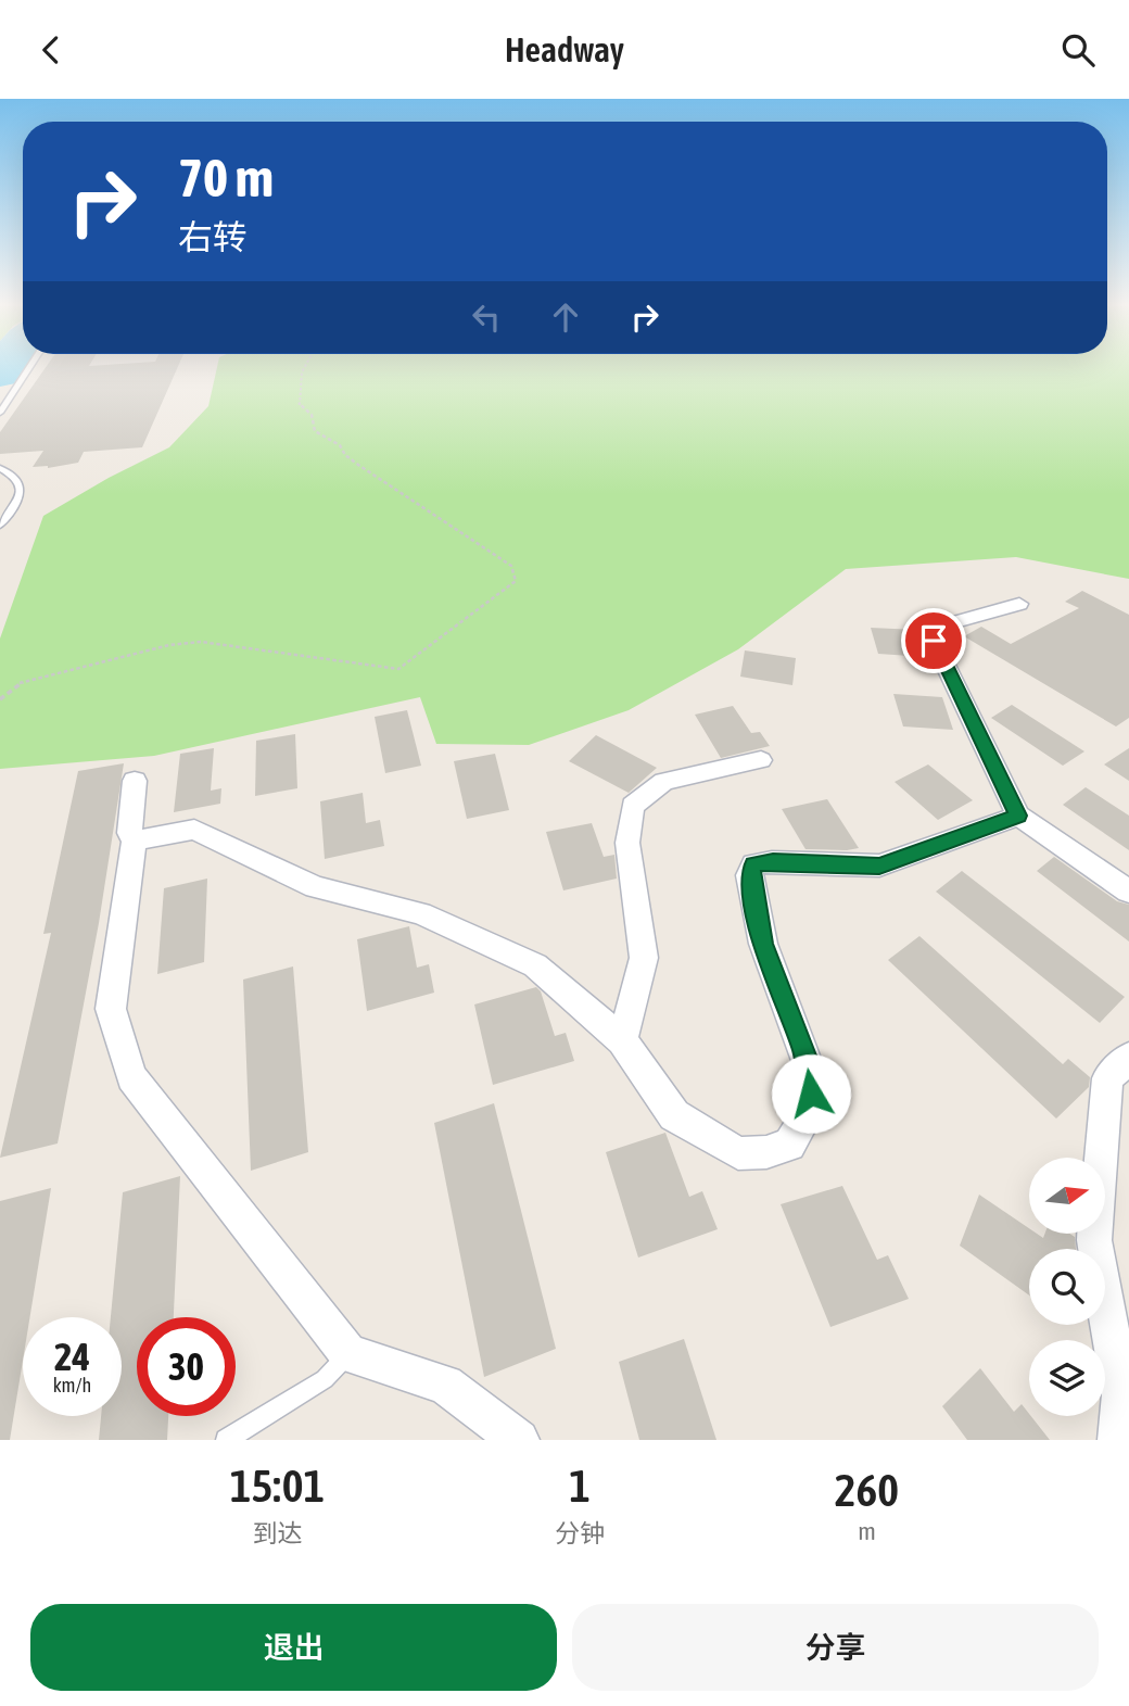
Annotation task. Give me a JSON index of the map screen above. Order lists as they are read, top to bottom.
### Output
{
  "north": "right",
  "page": {
    "header": "Headway",
    "turn": ["70 m", "右转"],
    "speed": "24 km/h",
    "limit": "30",
    "eta": [
      "15:01",
      "到达",
      "1",
      "分钟",
      "260",
      "m"
    ],
    "buttons": ["退出", "分享"]
  }
}
